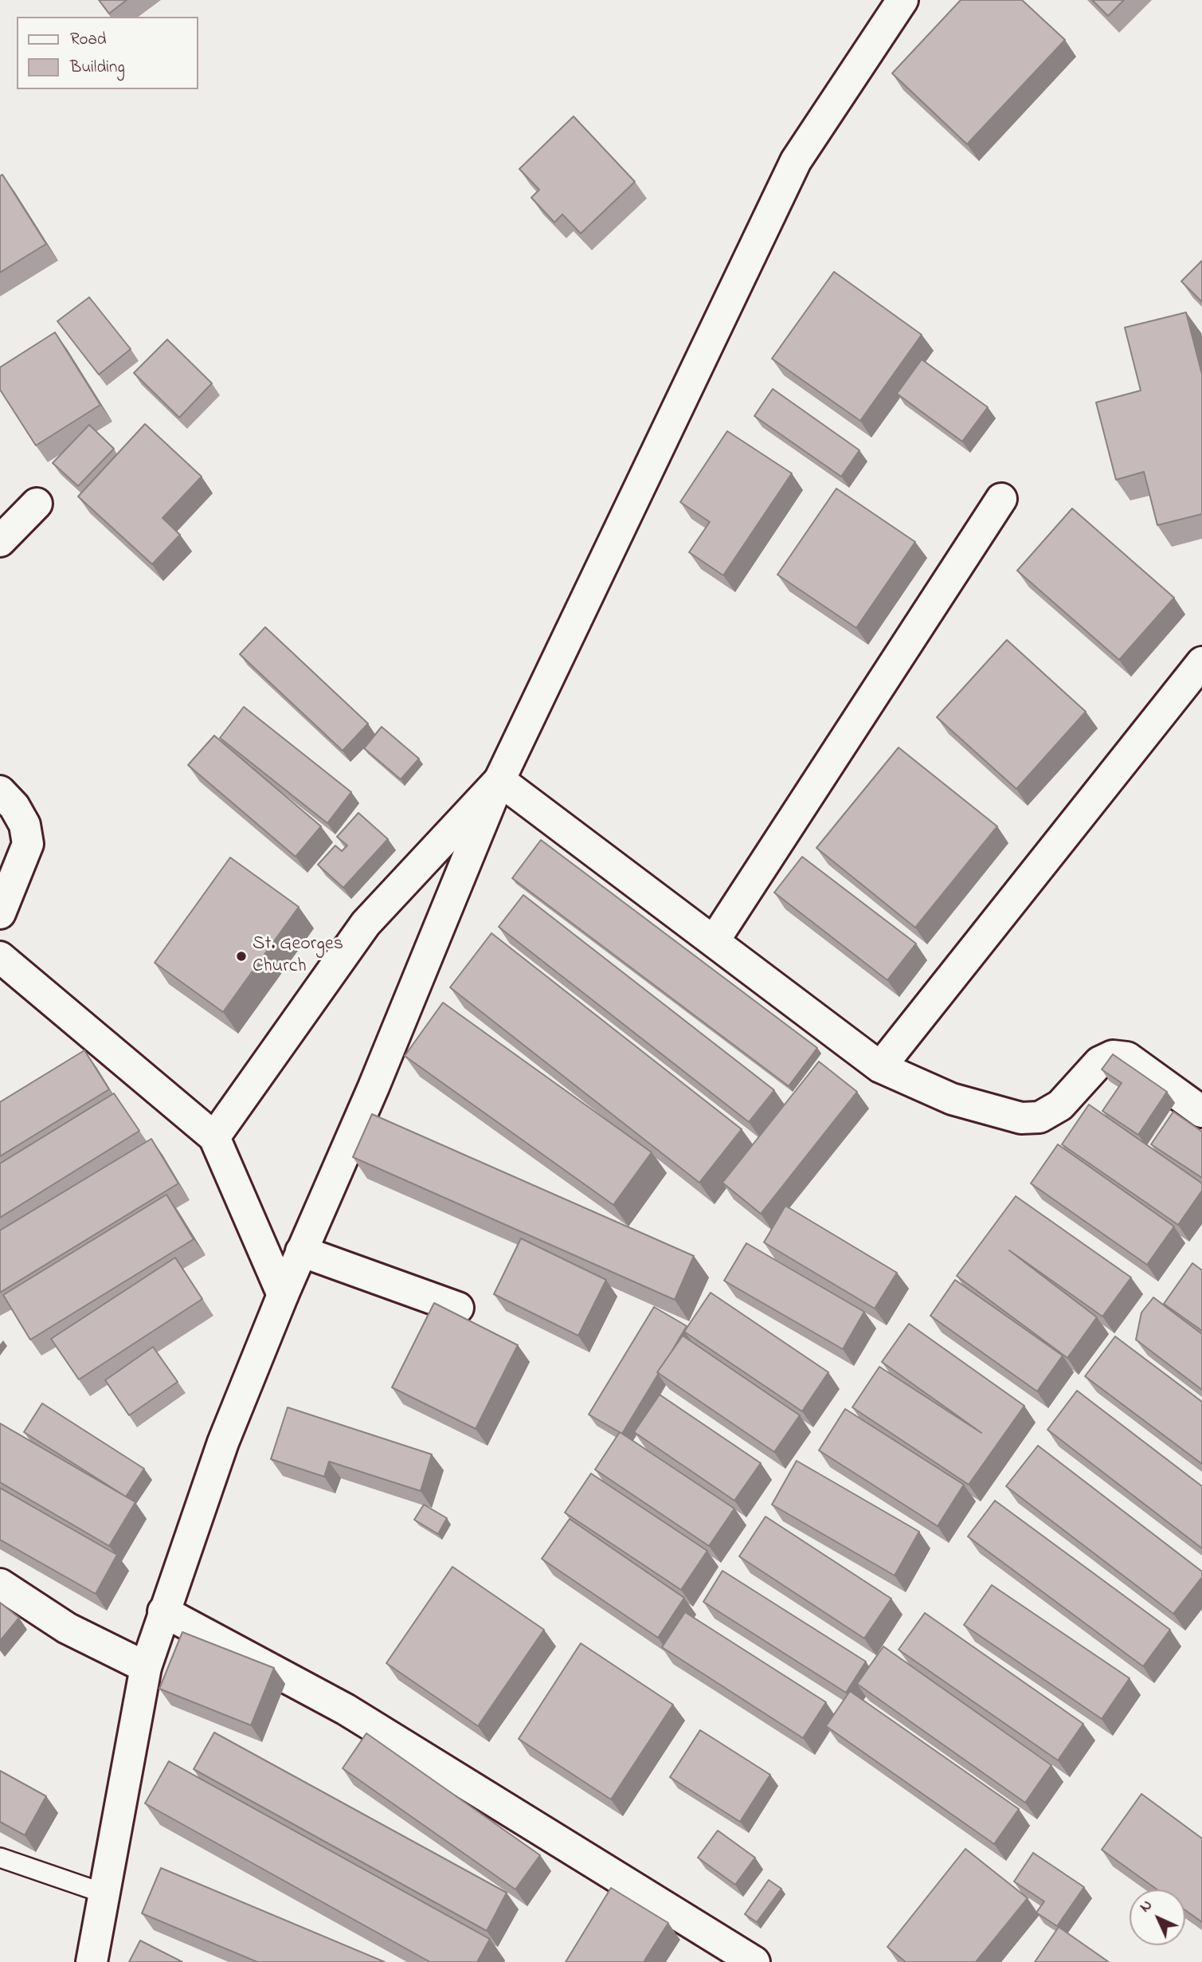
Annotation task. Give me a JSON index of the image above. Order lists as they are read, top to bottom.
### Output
{
  "places": ["St. Georges Church"],
  "legend": ["Road", "Building"],
  "north": "top left"
}
